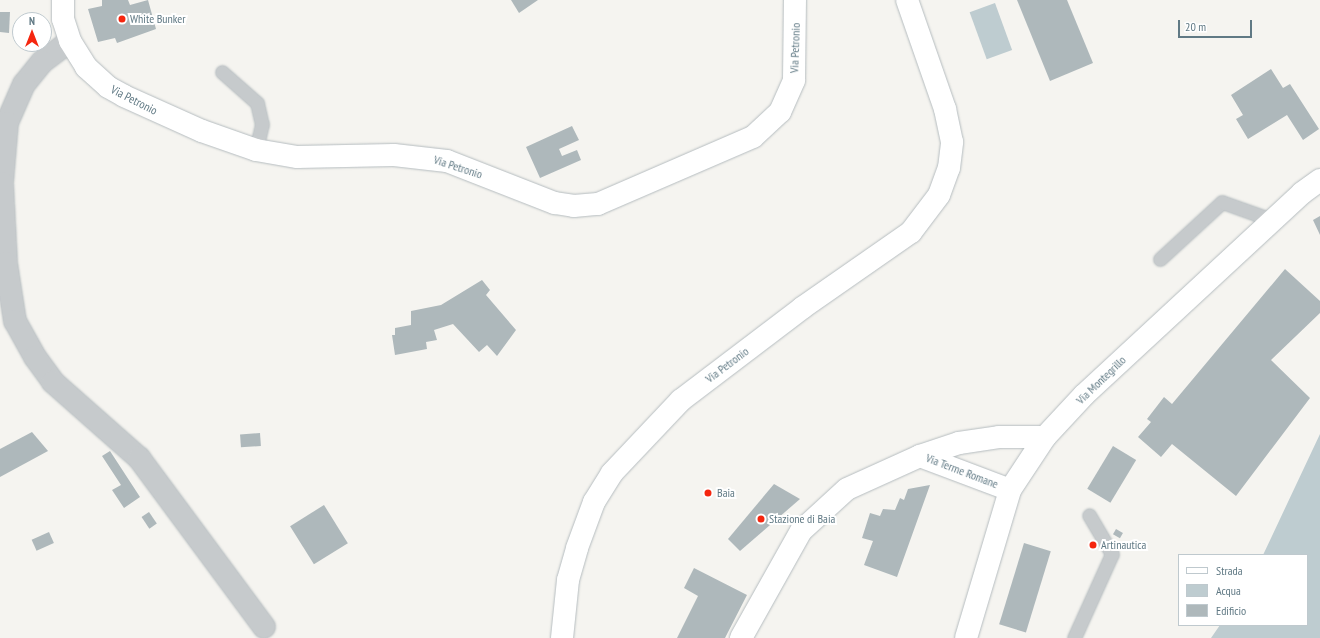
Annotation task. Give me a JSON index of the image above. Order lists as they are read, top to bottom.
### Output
{
  "streets": {
    "street": ["Via Petronio", "Via Montegrillo", "Via Terme Romane"]
  },
  "crossings": [
    ["Via Montegrillo", "Via Terme Romane"]
  ],
  "places": [
    "White Bunker",
    "Baia",
    "Stazione di Baia",
    "Artinautica"
  ],
  "legend": ["Strada", "Acqua", "Edificio"],
  "scale_bar": "20 m",
  "north": "top"
}
